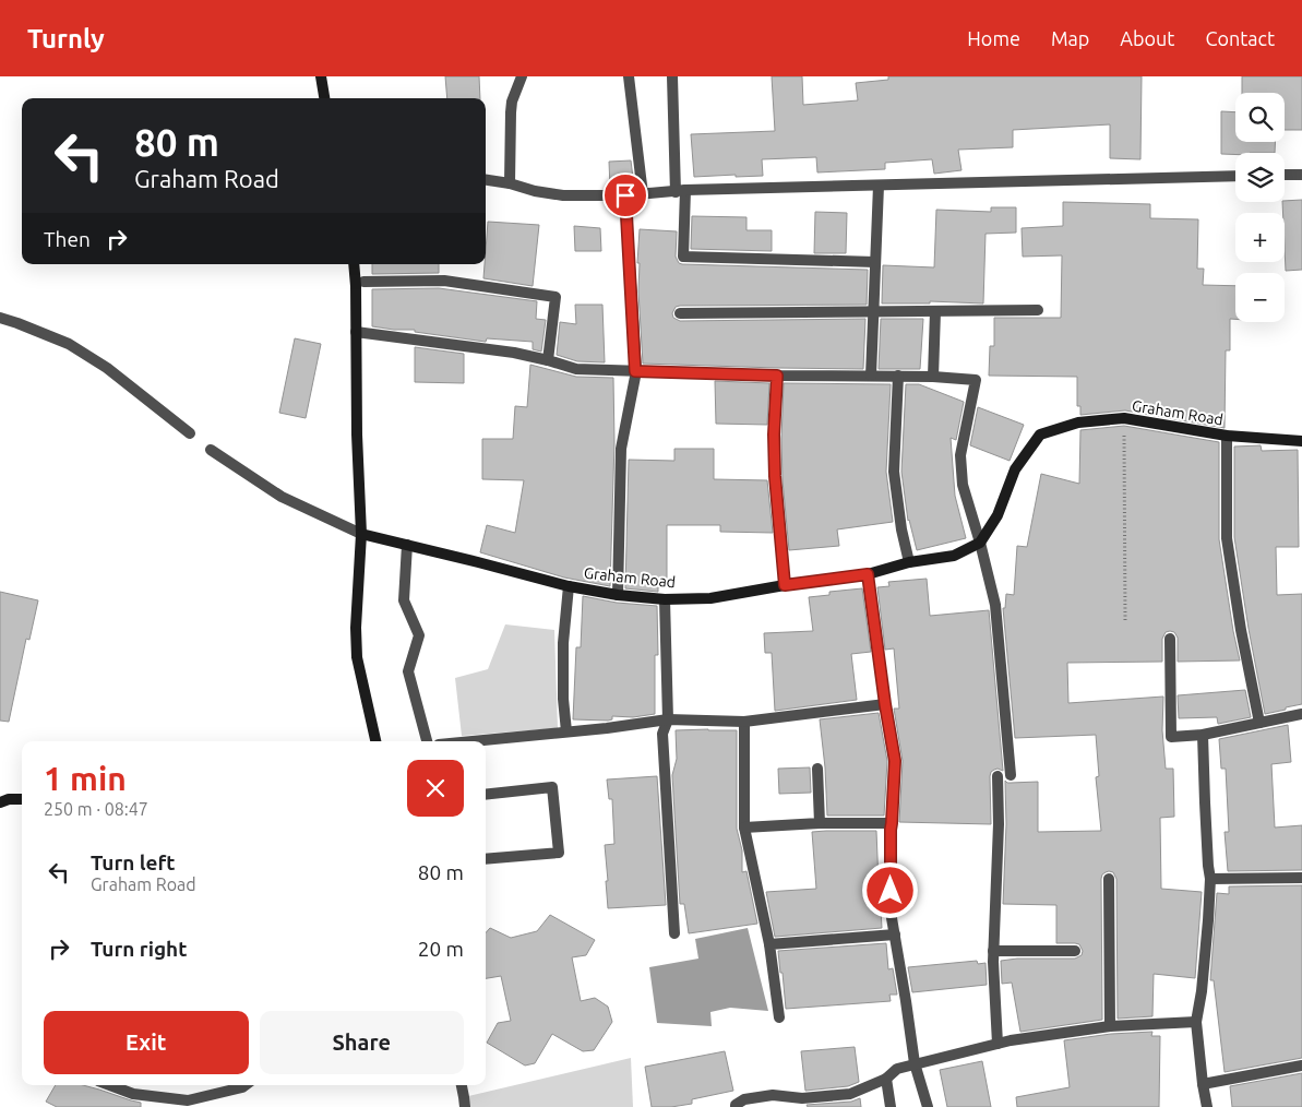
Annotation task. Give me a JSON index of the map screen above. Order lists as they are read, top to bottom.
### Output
{
  "streets": {
    "street": ["Graham Road"]
  },
  "page": {
    "header": "Turnly",
    "nav": [
      "Home",
      "Map",
      "About",
      "Contact"
    ],
    "map_buttons": ["+", "−"],
    "turn": ["80 m", "Graham Road"],
    "then": "Then",
    "heading": ["1 min", "250 m · 08:47"],
    "list": [
      {
        "name": "Turn left",
        "note": "Graham Road",
        "value": "80 m"
      },
      {
        "name": "Turn right",
        "value": "20 m"
      }
    ],
    "buttons": ["Exit", "Share"]
  }
}
